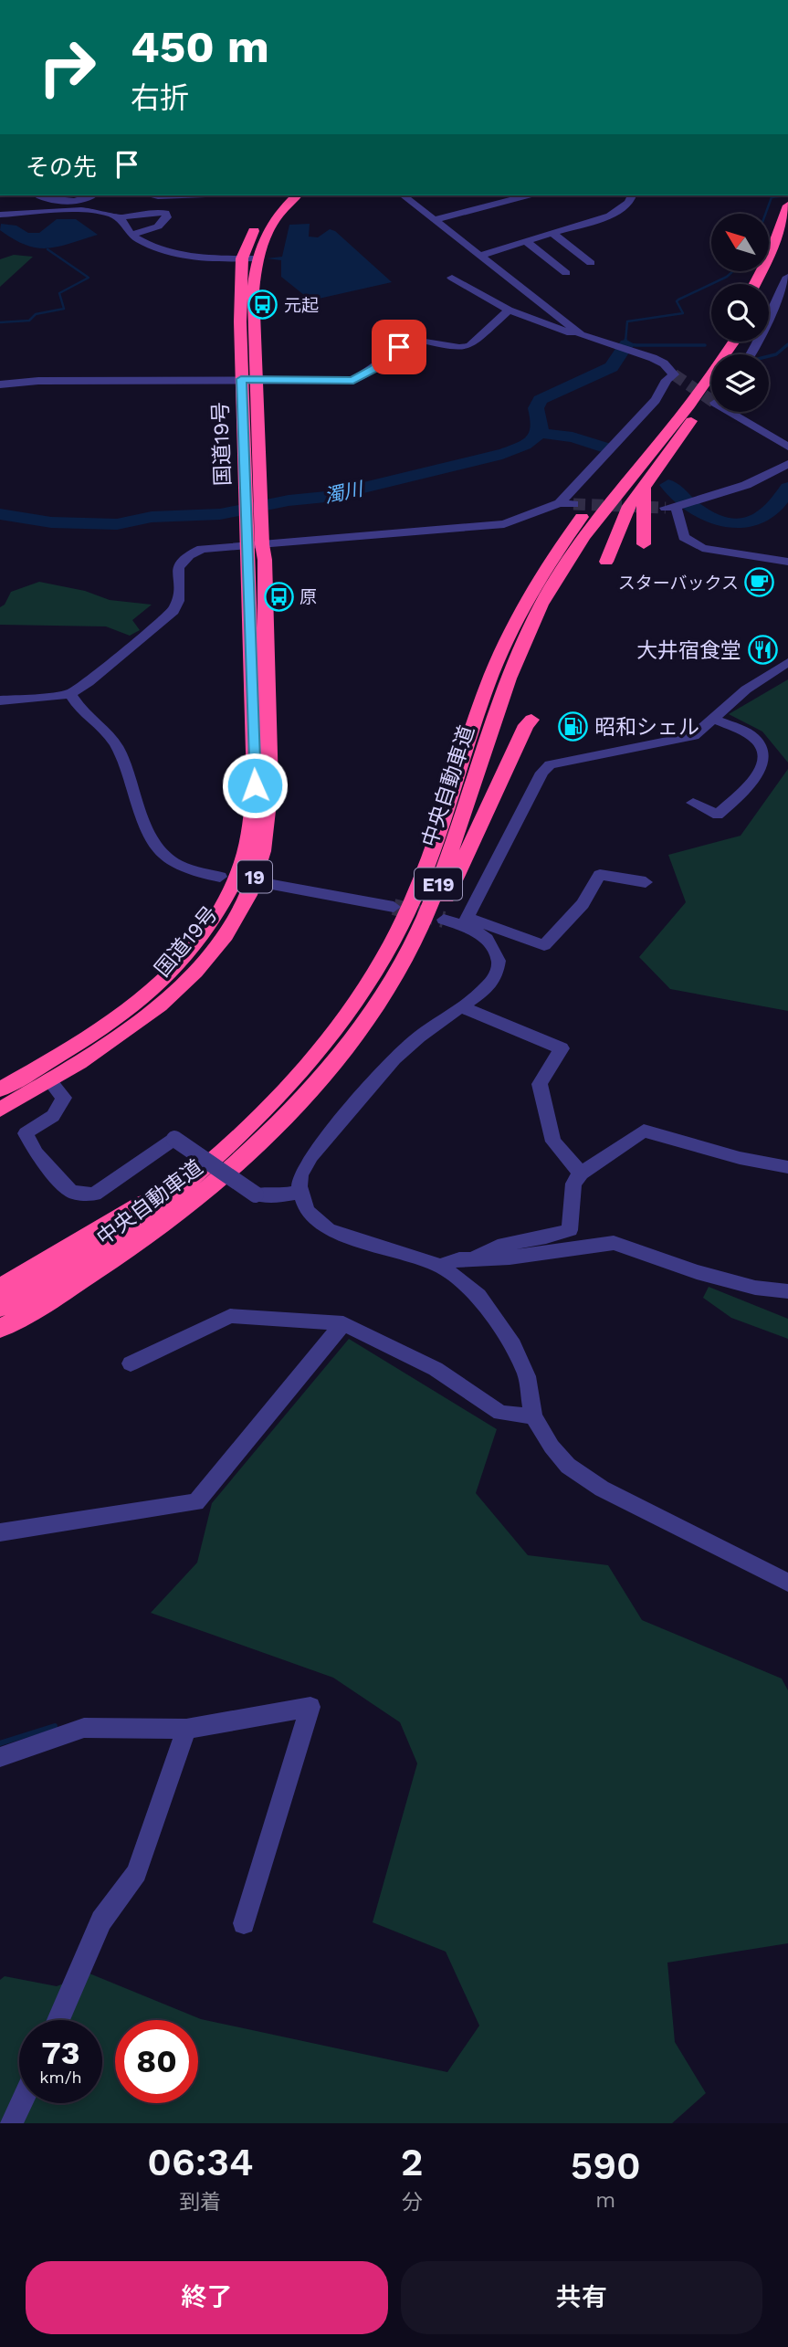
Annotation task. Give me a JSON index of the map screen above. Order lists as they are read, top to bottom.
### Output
{
  "streets": {
    "highway": [
      "国道19号",
      "中央自動車道",
      "19",
      "E19"
    ]
  },
  "water": ["濁川"],
  "places": {
    "bus stop": ["元起", "原"],
    "cafe": ["スターバックス"],
    "restaurant": ["大井宿食堂"],
    "fuel station": ["昭和シェル"]
  },
  "north": "top left",
  "page": {
    "turn": ["450 m", "右折"],
    "then": "その先",
    "speed": "73 km/h",
    "limit": "80",
    "eta": [
      "06:34",
      "到着",
      "2",
      "分",
      "590",
      "m"
    ],
    "buttons": ["終了", "共有"]
  }
}
